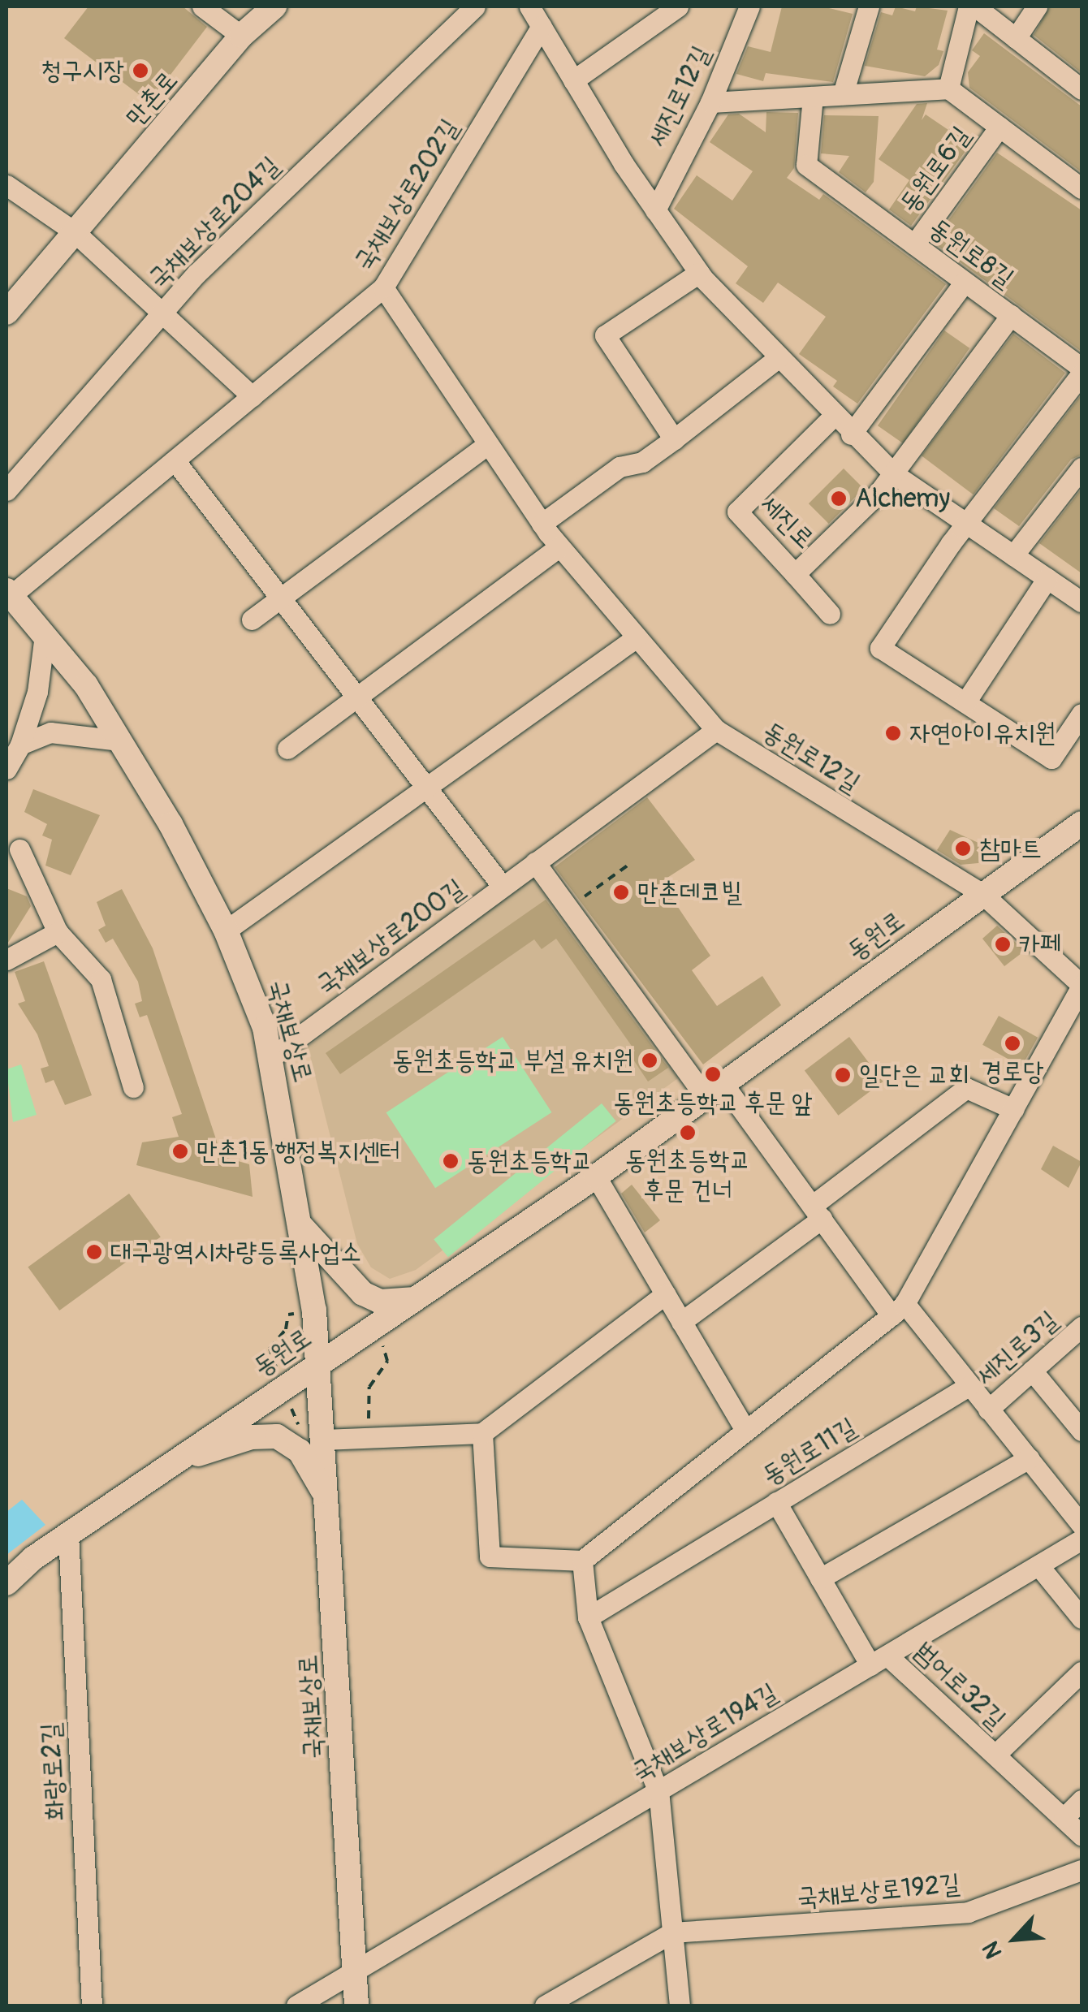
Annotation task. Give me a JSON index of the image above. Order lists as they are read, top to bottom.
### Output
{
  "streets": {
    "main road": ["만촌로", "동원로", "국채보상로"],
    "street": [
      "세진로12길",
      "동원로6길",
      "국채보상로202길",
      "국채보상로204길",
      "동원로8길",
      "세진로",
      "동원로12길",
      "국채보상로200길",
      "세진로3길",
      "동원로11길",
      "범어로32길",
      "국채보상로194길",
      "화랑로2길",
      "국채보상로192길"
    ]
  },
  "crossings": [
    ["세진로12길", "동원로6길"],
    ["동원로6길", "동원로8길"],
    ["국채보상로202길", "동원로12길"],
    ["국채보상로202길", "국채보상로"],
    ["동원로8길", "세진로"],
    ["동원로12길", "동원로"],
    ["동원로12길", "국채보상로200길"],
    ["동원로12길", "동원로11길"],
    ["동원로", "국채보상로"],
    ["동원로", "동원로11길"],
    ["동원로", "화랑로2길"],
    ["국채보상로200길", "국채보상로"],
    ["국채보상로", "국채보상로194길"],
    ["동원로11길", "범어로32길"],
    ["범어로32길", "국채보상로194길"]
  ],
  "places": [
    "청구시장",
    "Alchemy",
    "자연아이유치원",
    "참마트",
    "만촌데코빌",
    "카페",
    "경로당",
    "동원초등학교 부설 유치원",
    "동원초등학교 후문 앞",
    "일단은 교회",
    "동원초등학교 후문 건너",
    "만촌1동 행정복지센터",
    "동원초등학교",
    "대구광역시차량등록사업소"
  ],
  "north": "bottom left"
}
